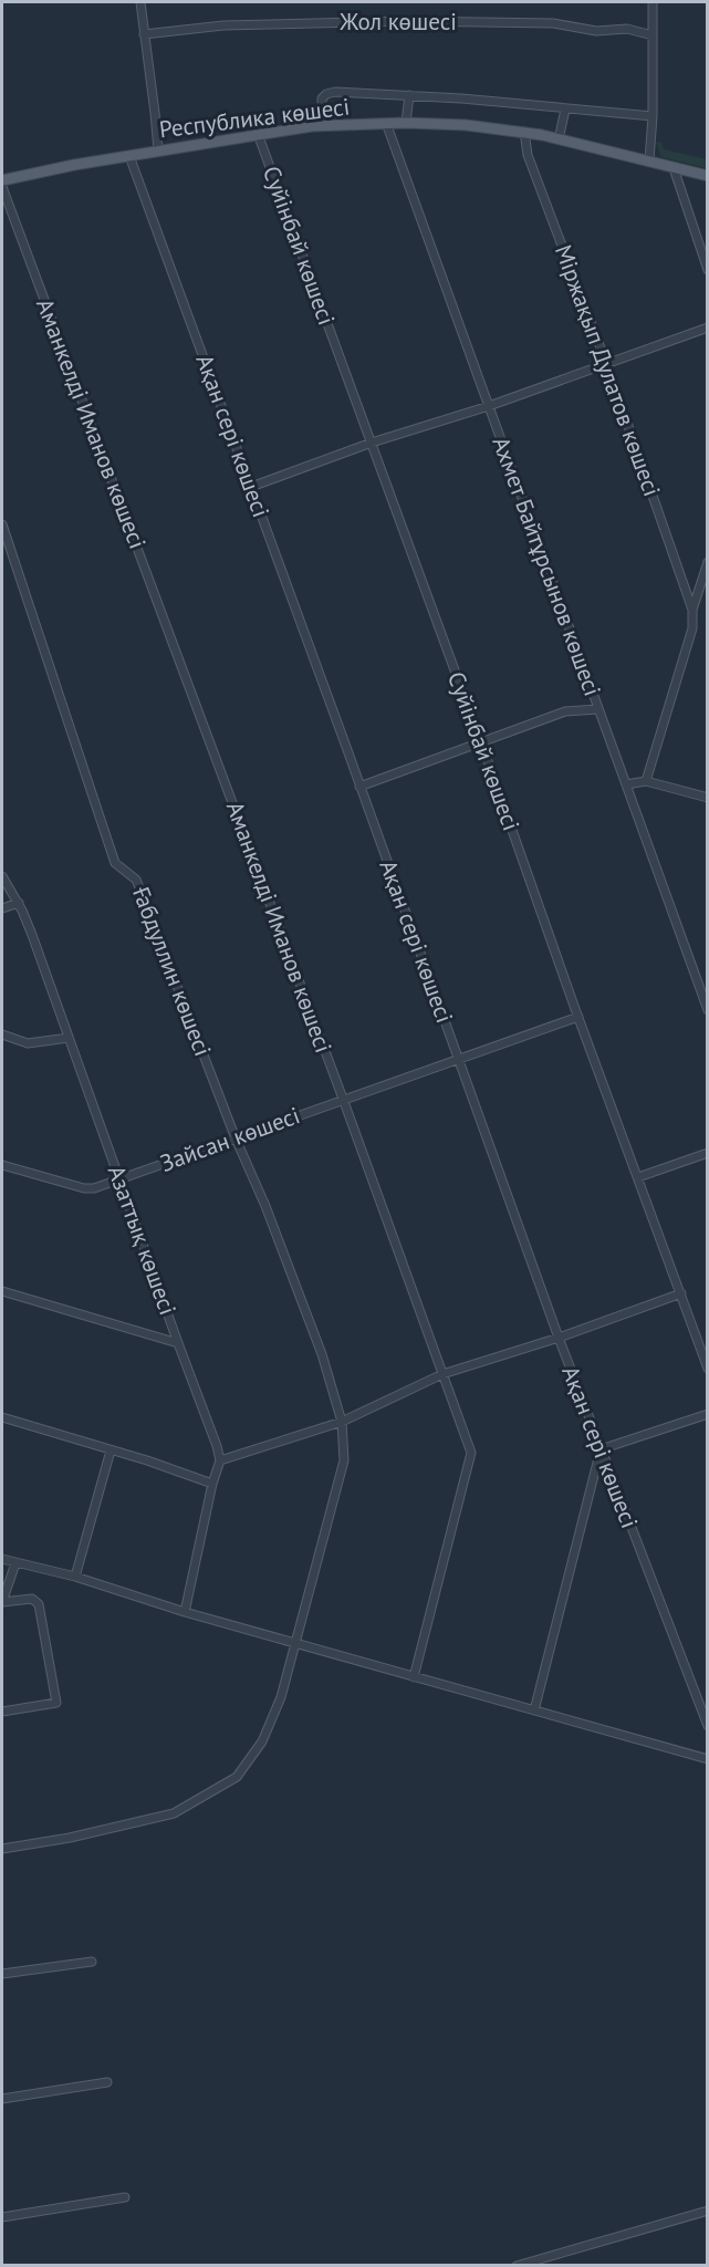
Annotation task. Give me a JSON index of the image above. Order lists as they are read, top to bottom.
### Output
{
  "streets": {
    "main road": ["Республика көшесі"],
    "street": [
      "Жол көшесі",
      "Суйінбай көшесі",
      "Міржақып Дулатов көшесі",
      "Аманкелді Иманов көшесі",
      "Ақан сері көшесі",
      "Ахмет Байтұрсынов көшесі",
      "Ғабдуллин көшесі",
      "Зайсан көшесі",
      "Азаттық көшесі"
    ]
  },
  "crossings": [
    ["Республика көшесі", "Суйінбай көшесі"],
    ["Республика көшесі", "Міржақып Дулатов көшесі"],
    ["Республика көшесі", "Ақан сері көшесі"],
    ["Республика көшесі", "Ахмет Байтұрсынов көшесі"],
    ["Суйінбай көшесі", "Зайсан көшесі"],
    ["Аманкелді Иманов көшесі", "Зайсан көшесі"],
    ["Ақан сері көшесі", "Зайсан көшесі"],
    ["Ғабдуллин көшесі", "Зайсан көшесі"],
    ["Зайсан көшесі", "Азаттық көшесі"]
  ]
}
